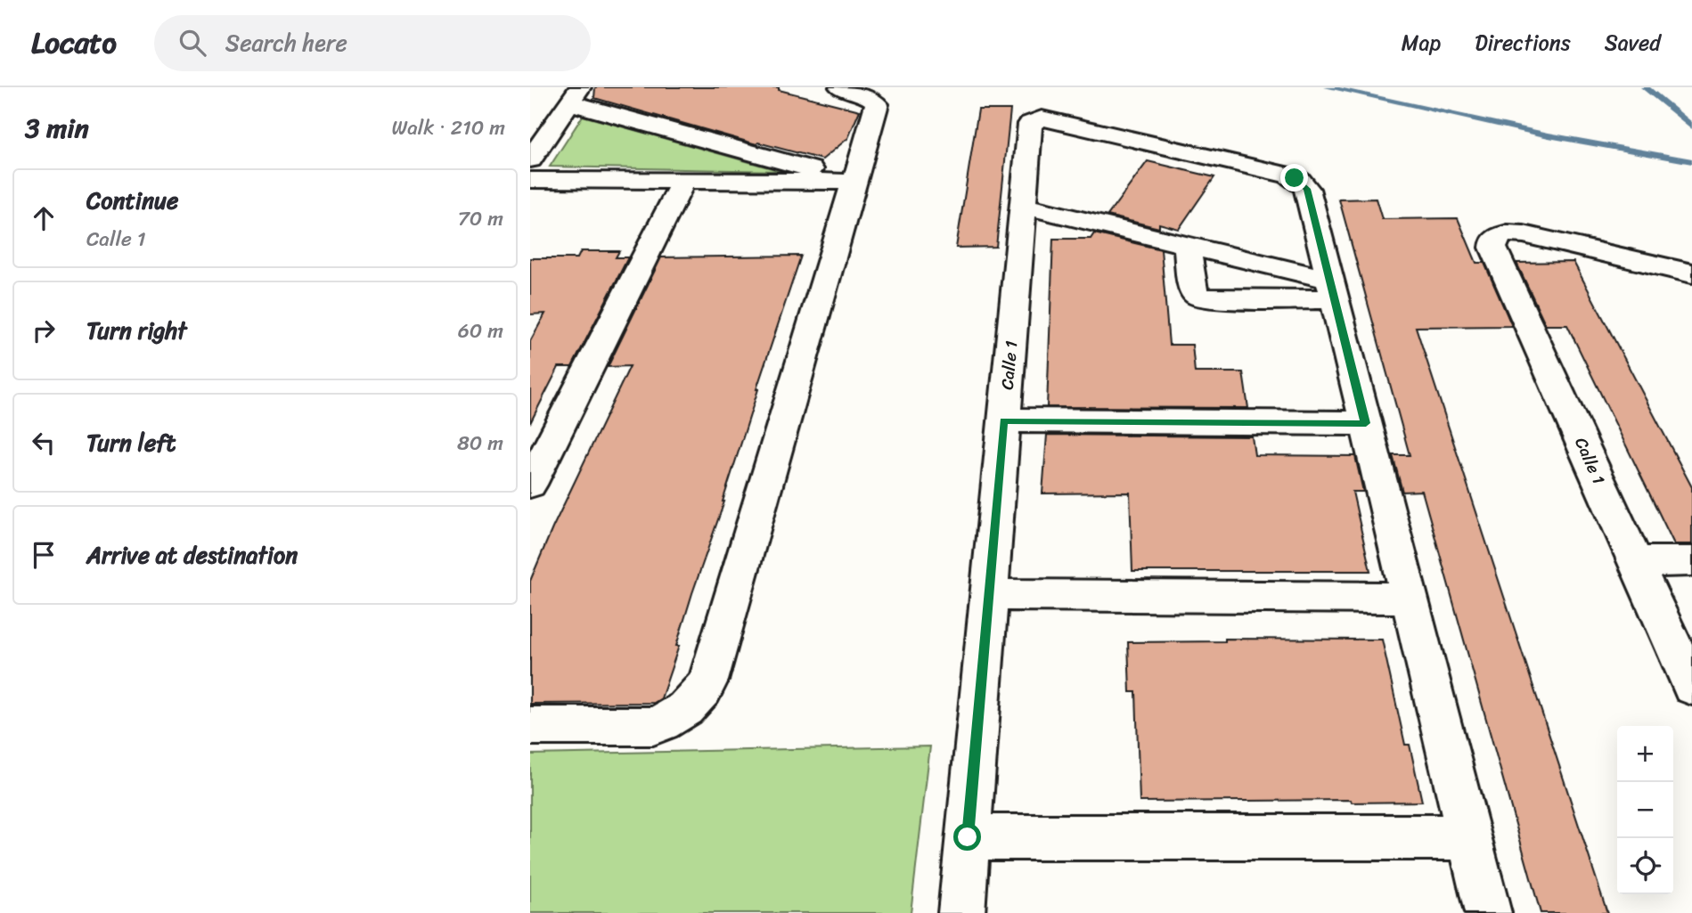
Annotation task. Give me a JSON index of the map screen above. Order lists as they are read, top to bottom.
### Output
{
  "streets": {
    "street": ["Calle 1"]
  },
  "page": {
    "header": "Locato",
    "search": "Search here",
    "nav": ["Map", "Directions", "Saved"],
    "heading": ["3 min", "Walk · 210 m"],
    "list": [
      ["Continue", "Calle 1", "70 m"],
      ["Turn right", "60 m"],
      ["Turn left", "80 m"],
      "Arrive at destination"
    ],
    "map_buttons": ["+", "−"]
  }
}
